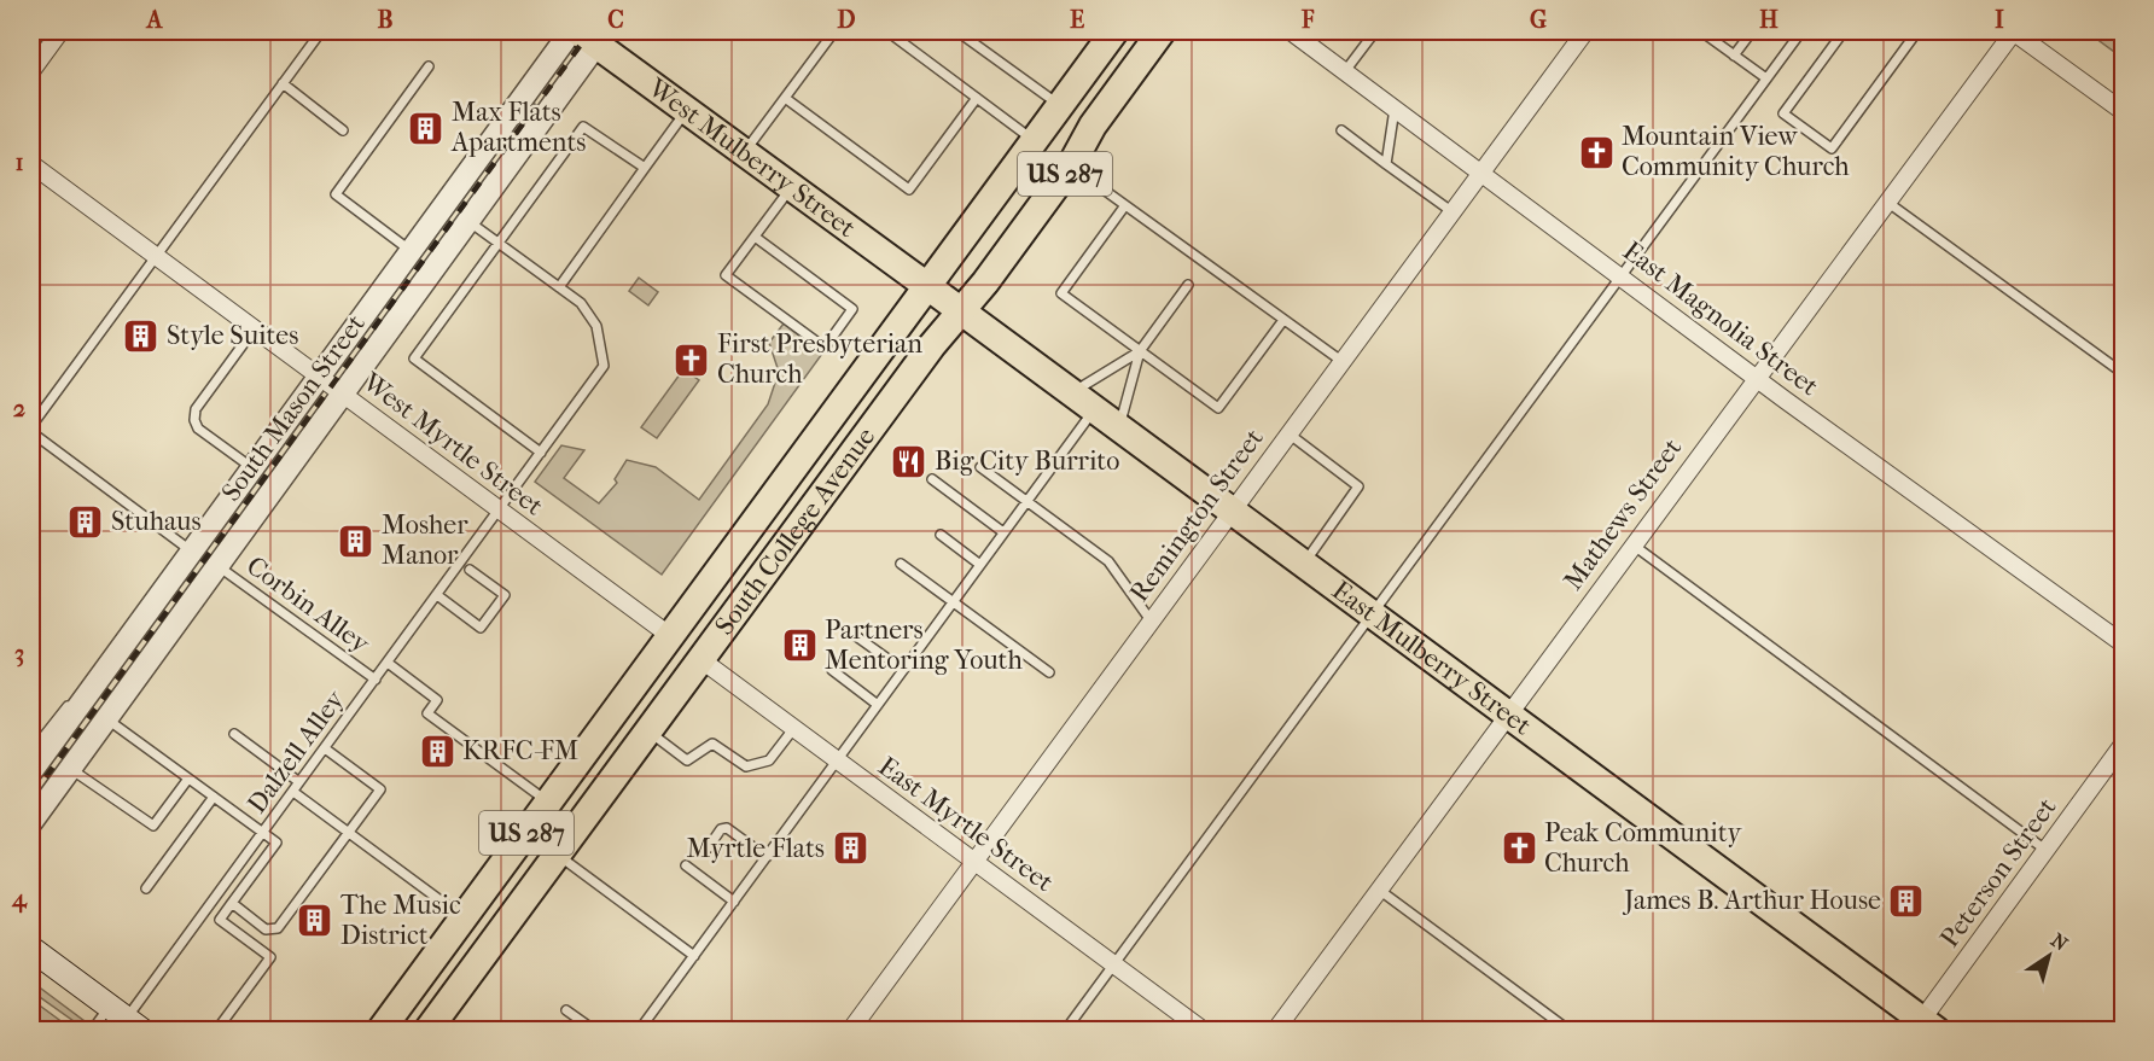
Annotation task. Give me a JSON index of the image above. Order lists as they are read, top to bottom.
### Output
{
  "streets": {
    "main road": [
      "West Mulberry Street",
      "US 287",
      "South College Avenue",
      "East Mulberry Street"
    ],
    "street": [
      "East Magnolia Street",
      "South Mason Street",
      "West Myrtle Street",
      "Mathews Street",
      "Remington Street",
      "East Myrtle Street",
      "Peterson Street"
    ],
    "lane": ["Corbin Alley", "Dalzell Alley"]
  },
  "crossings": [
    ["West Mulberry Street", "South Mason Street"],
    ["West Mulberry Street", "South College Avenue"],
    ["West Mulberry Street", "East Mulberry Street"],
    ["East Magnolia Street", "Mathews Street"],
    ["East Magnolia Street", "Remington Street"],
    ["South Mason Street", "West Myrtle Street"],
    ["South Mason Street", "Corbin Alley"],
    ["South Mason Street", "Dalzell Alley"],
    ["West Myrtle Street", "South College Avenue"],
    ["West Myrtle Street", "Dalzell Alley"],
    ["Mathews Street", "East Mulberry Street"],
    ["Remington Street", "East Mulberry Street"],
    ["Remington Street", "East Myrtle Street"],
    ["South College Avenue", "East Mulberry Street"],
    ["South College Avenue", "East Myrtle Street"],
    ["Corbin Alley", "Dalzell Alley"],
    ["East Mulberry Street", "Peterson Street"]
  ],
  "places": {
    "building": [
      "Max Flats Apartments",
      "Style Suites",
      "Stuhaus",
      "Mosher Manor",
      "Partners Mentoring Youth",
      "KRFC-FM",
      "Myrtle Flats",
      "James B. Arthur House",
      "The Music District"
    ],
    "church": ["Mountain View Community Church", "First Presbyterian Church", "Peak Community Church"],
    "restaurant": ["Big City Burrito"]
  },
  "north": "top right",
  "grid": {
    "columns": [
      "A",
      "B",
      "C",
      "D",
      "E",
      "F",
      "G",
      "H",
      "I"
    ],
    "rows": [
      "1",
      "2",
      "3",
      "4"
    ]
  }
}
